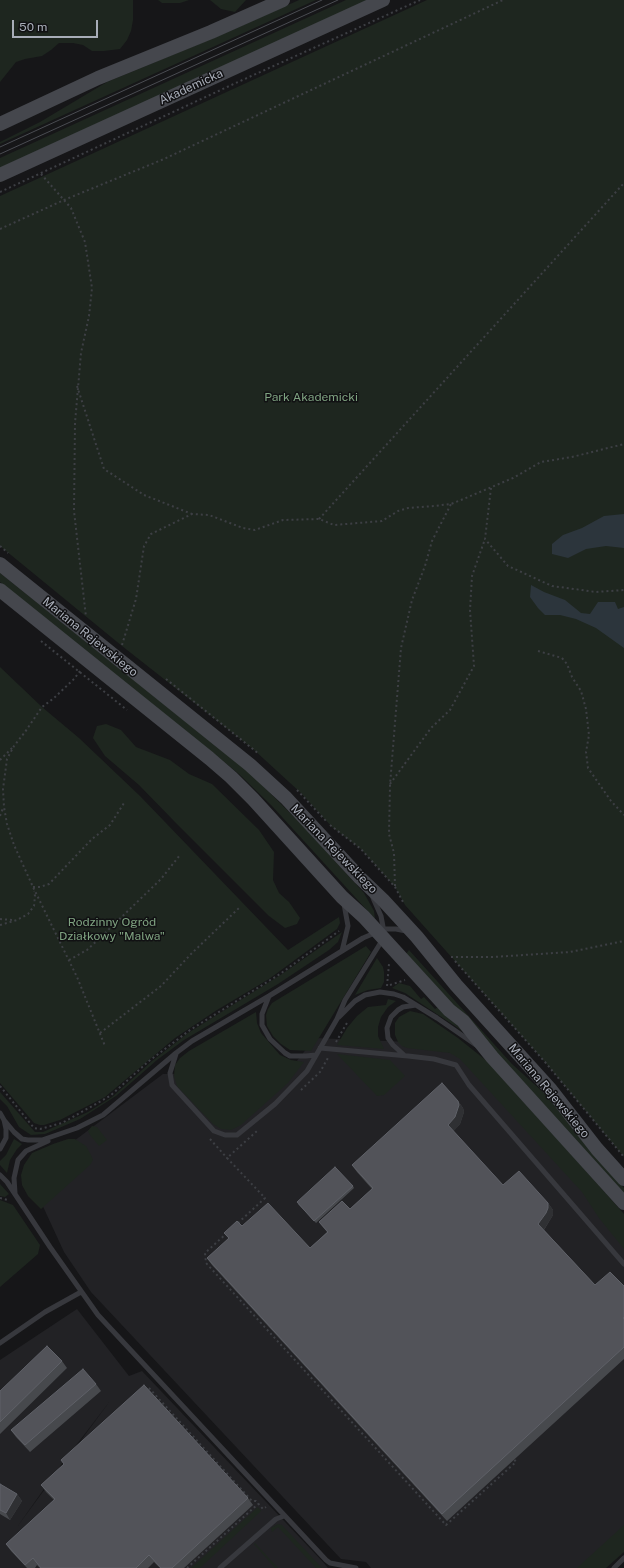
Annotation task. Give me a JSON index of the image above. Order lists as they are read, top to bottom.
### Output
{
  "streets": {
    "street": ["Akademicka", "Mariana Rejewskiego"]
  },
  "parks": ["Park Akademicki", "Rodzinny Ogród Działkowy \"Malwa\""],
  "scale_bar": "50 m"
}
